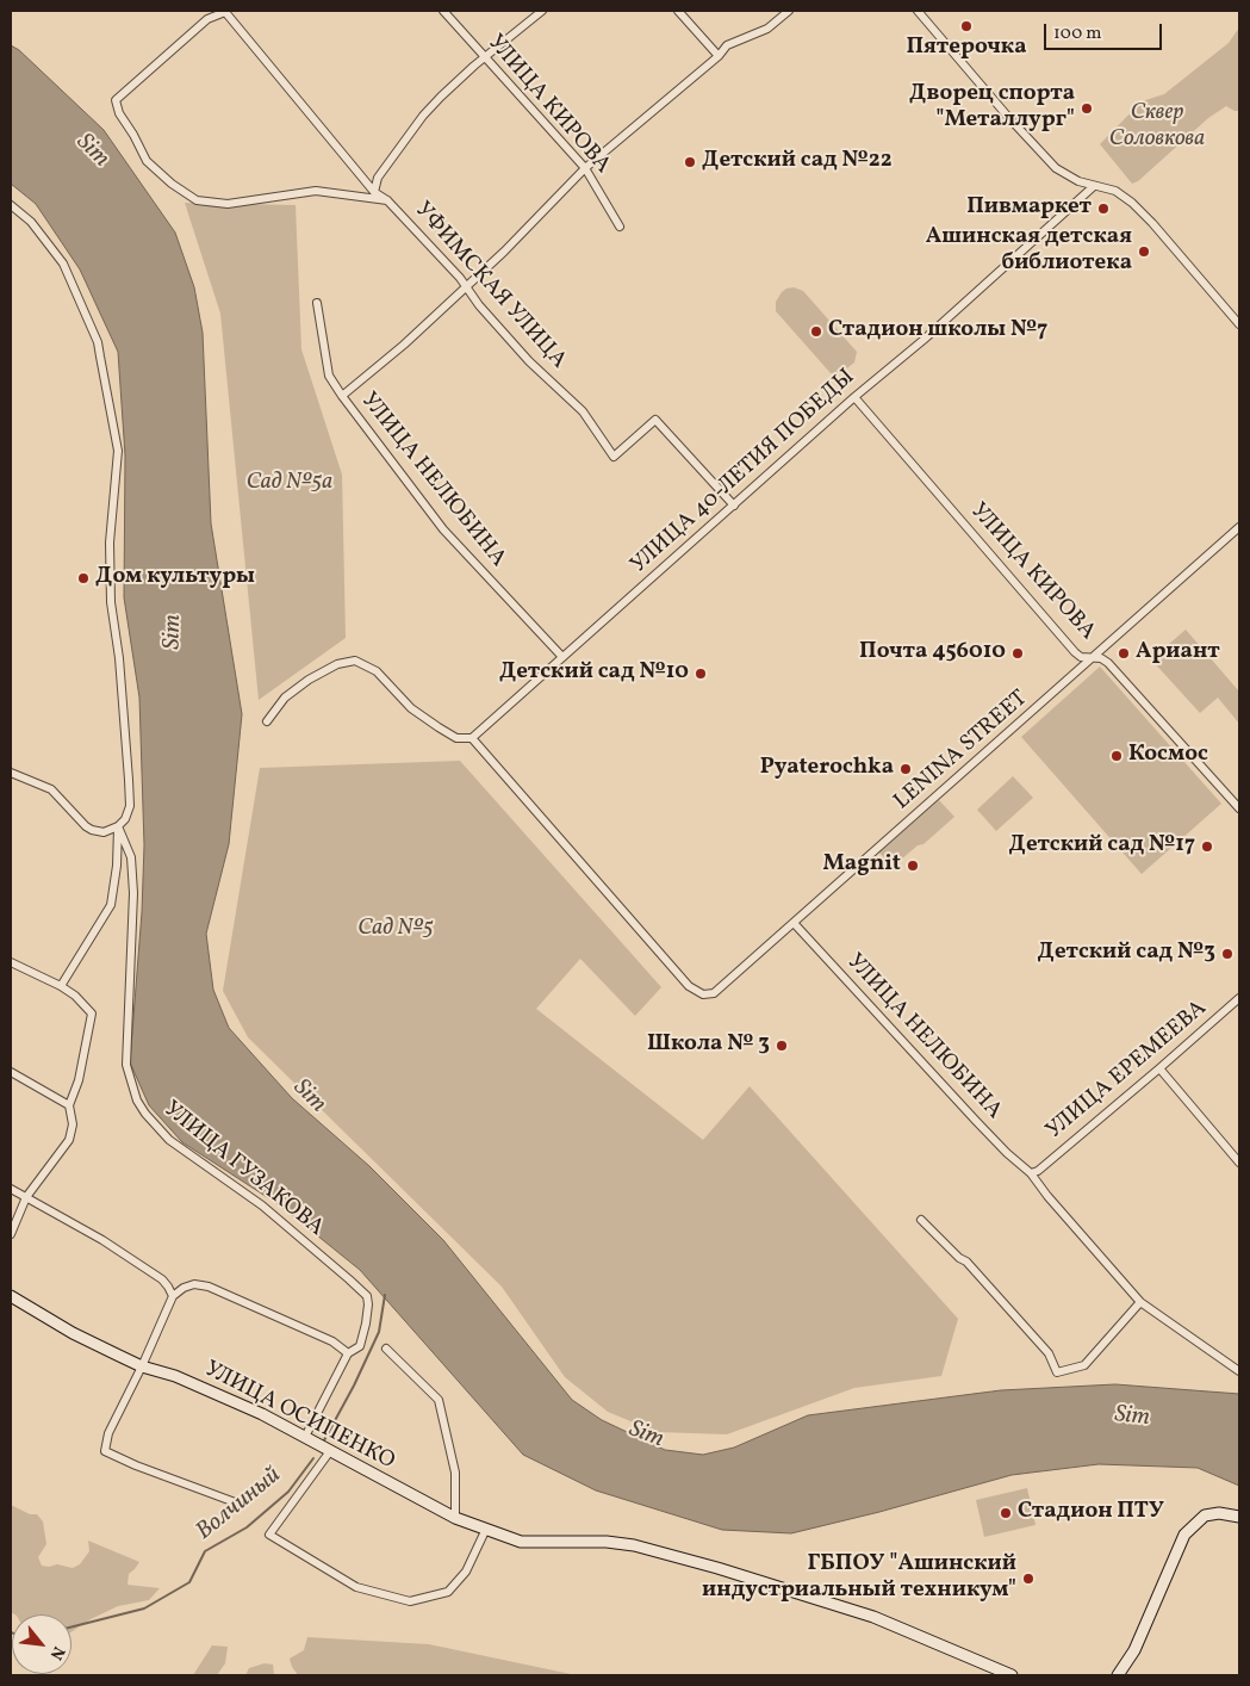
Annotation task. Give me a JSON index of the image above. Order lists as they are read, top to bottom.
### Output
{
  "streets": {
    "main road": ["УЛИЦА ОСИПЕНКО"],
    "street": [
      "УЛИЦА КИРОВА",
      "УФИМСКАЯ УЛИЦА",
      "УЛИЦА 40-ЛЕТИЯ ПОБЕДЫ",
      "УЛИЦА НЕЛЮБИНА",
      "LENINA STREET",
      "УЛИЦА ЕРЕМЕЕВА",
      "УЛИЦА ГУЗАКОВА"
    ]
  },
  "crossings": [
    ["УЛИЦА КИРОВА", "УЛИЦА 40-ЛЕТИЯ ПОБЕДЫ"],
    ["УЛИЦА КИРОВА", "LENINA STREET"],
    ["УФИМСКАЯ УЛИЦА", "УЛИЦА 40-ЛЕТИЯ ПОБЕДЫ"],
    ["УЛИЦА 40-ЛЕТИЯ ПОБЕДЫ", "УЛИЦА НЕЛЮБИНА"],
    ["УЛИЦА 40-ЛЕТИЯ ПОБЕДЫ", "LENINA STREET"],
    ["УЛИЦА НЕЛЮБИНА", "LENINA STREET"],
    ["УЛИЦА НЕЛЮБИНА", "УЛИЦА ЕРЕМЕЕВА"],
    ["УЛИЦА ГУЗАКОВА", "УЛИЦА ОСИПЕНКО"]
  ],
  "water": ["Sim", "Волчиный"],
  "parks": ["Сквер Соловкова", "Сад №5а", "Сад №5"],
  "places": [
    "Пятерочка",
    "Дворец спорта \"Металлург\"",
    "Детский сад №22",
    "Пивмаркет",
    "Ашинская детская библиотека",
    "Стадион школы №7",
    "Дом культуры",
    "Почта 456010",
    "Ариант",
    "Детский сад №10",
    "Космос",
    "Pyaterochka",
    "Детский сад №17",
    "Magnit",
    "Детский сад №3",
    "Школа № 3",
    "Стадион ПТУ",
    "ГБПОУ \"Ашинский индустриальный техникум\""
  ],
  "scale_bar": "100 m",
  "north": "bottom right"
}
